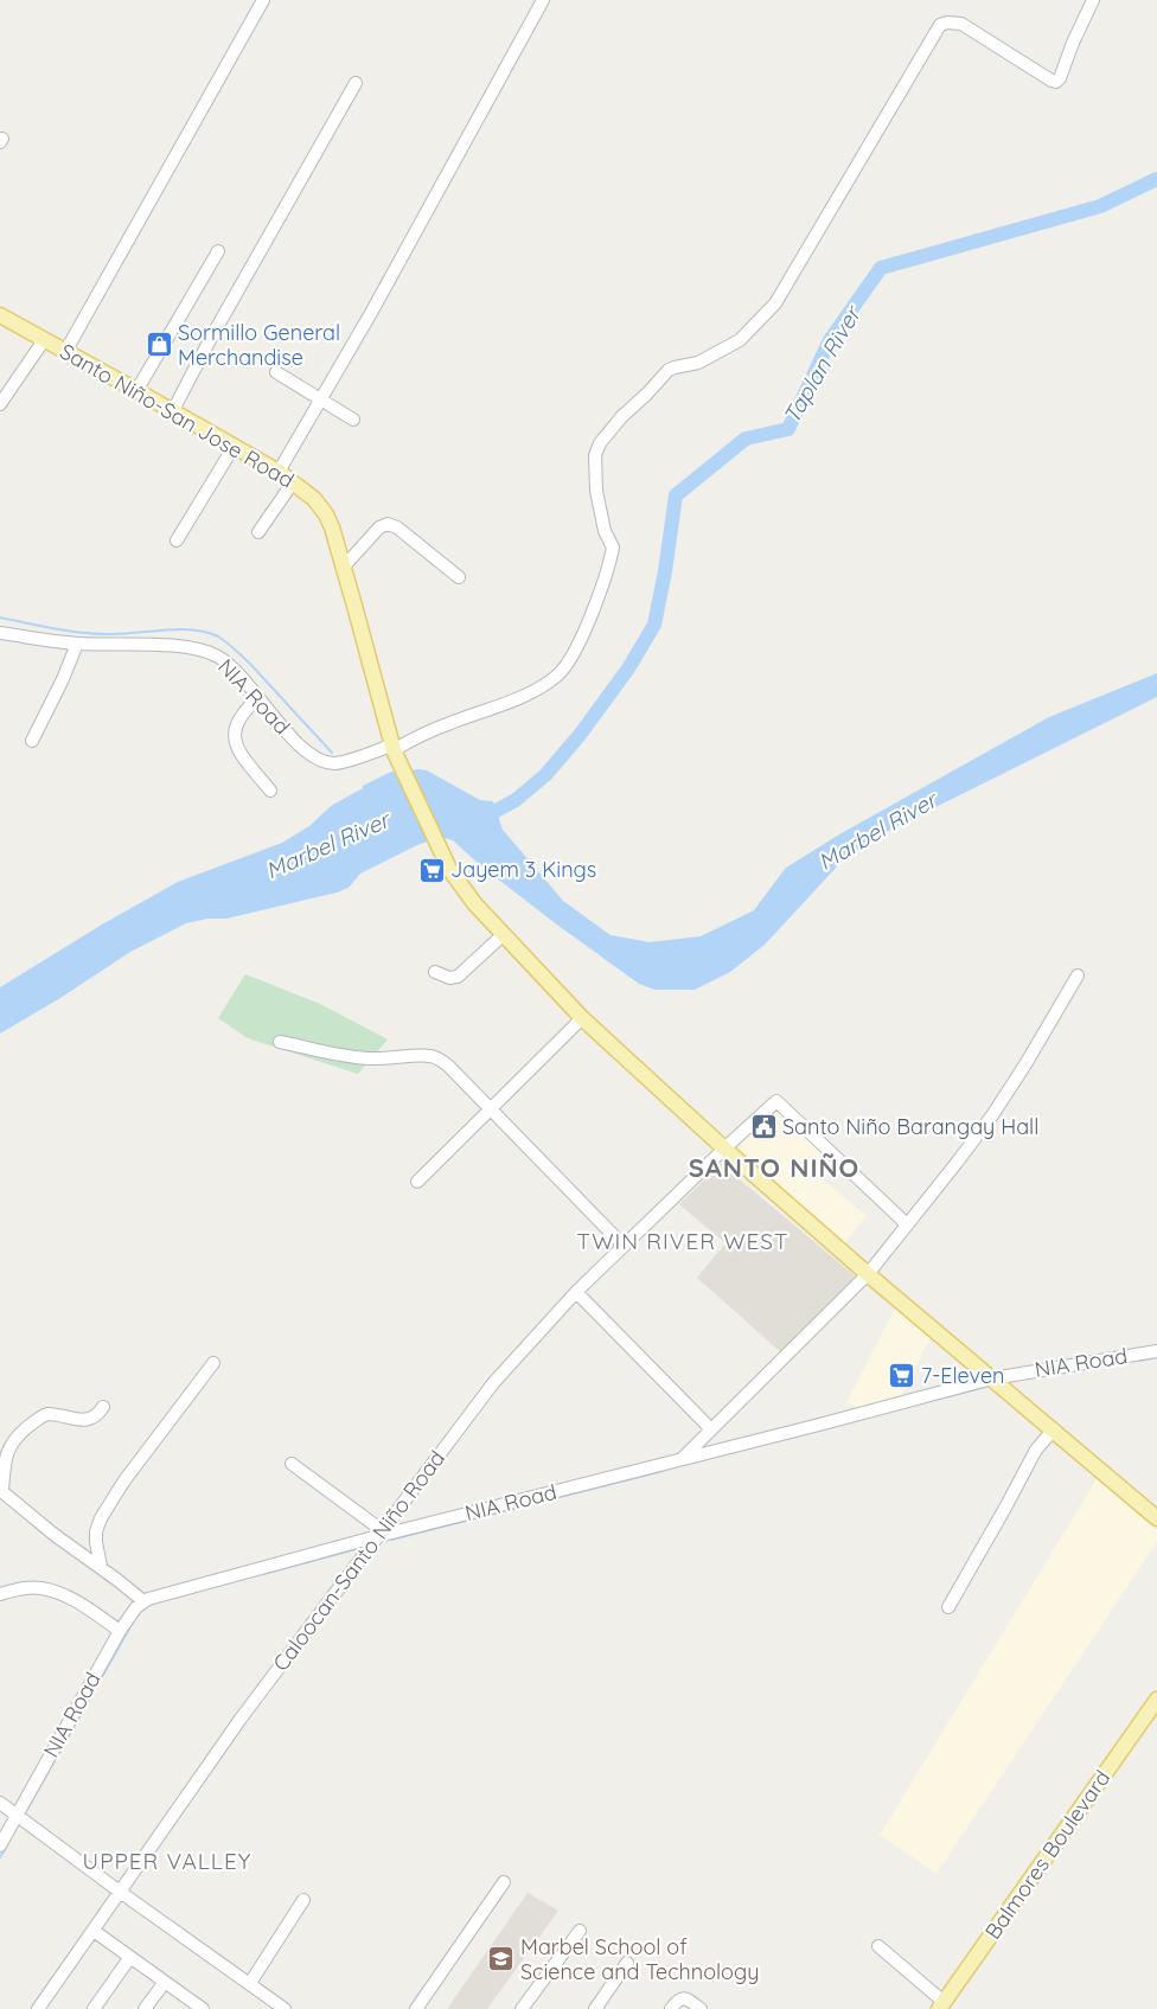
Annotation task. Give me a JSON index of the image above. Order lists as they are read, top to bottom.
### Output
{
  "streets": {
    "main road": ["Santo Niño-San Jose Road", "Balmores Boulevard"],
    "street": ["NIA Road", "Caloocan-Santo Niño Road"]
  },
  "crossings": [
    ["Santo Niño-San Jose Road", "NIA Road"],
    ["Santo Niño-San Jose Road", "Caloocan-Santo Niño Road"],
    ["NIA Road", "Caloocan-Santo Niño Road"]
  ],
  "districts": ["SANTO NIÑO", "TWIN RIVER WEST", "UPPER VALLEY"],
  "water": ["Taplan River", "Marbel River"],
  "places": {
    "shop": ["Sormillo General Merchandise"],
    "supermarket": ["Jayem 3 Kings", "7-Eleven"],
    "public building": ["Santo Niño Barangay Hall"],
    "school or university": ["Marbel School of Science and Technology"]
  }
}
